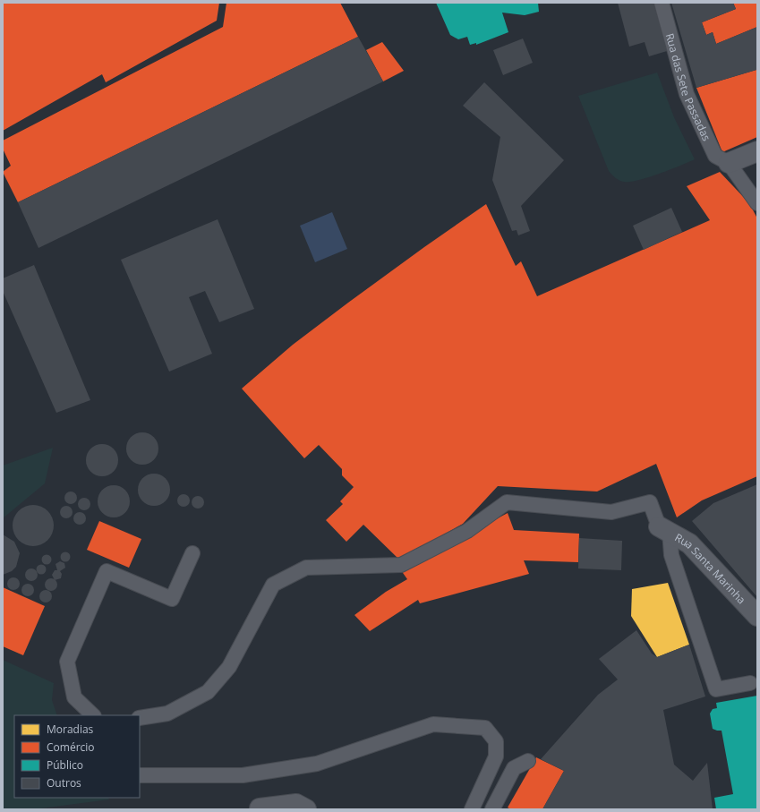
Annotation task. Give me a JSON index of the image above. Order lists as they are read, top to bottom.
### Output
{
  "streets": {
    "street": ["Rua Santa Marinha"],
    "lane": ["Rua das Sete Passadas"]
  },
  "legend": [
    "Moradias",
    "Comércio",
    "Público",
    "Outros"
  ]
}
